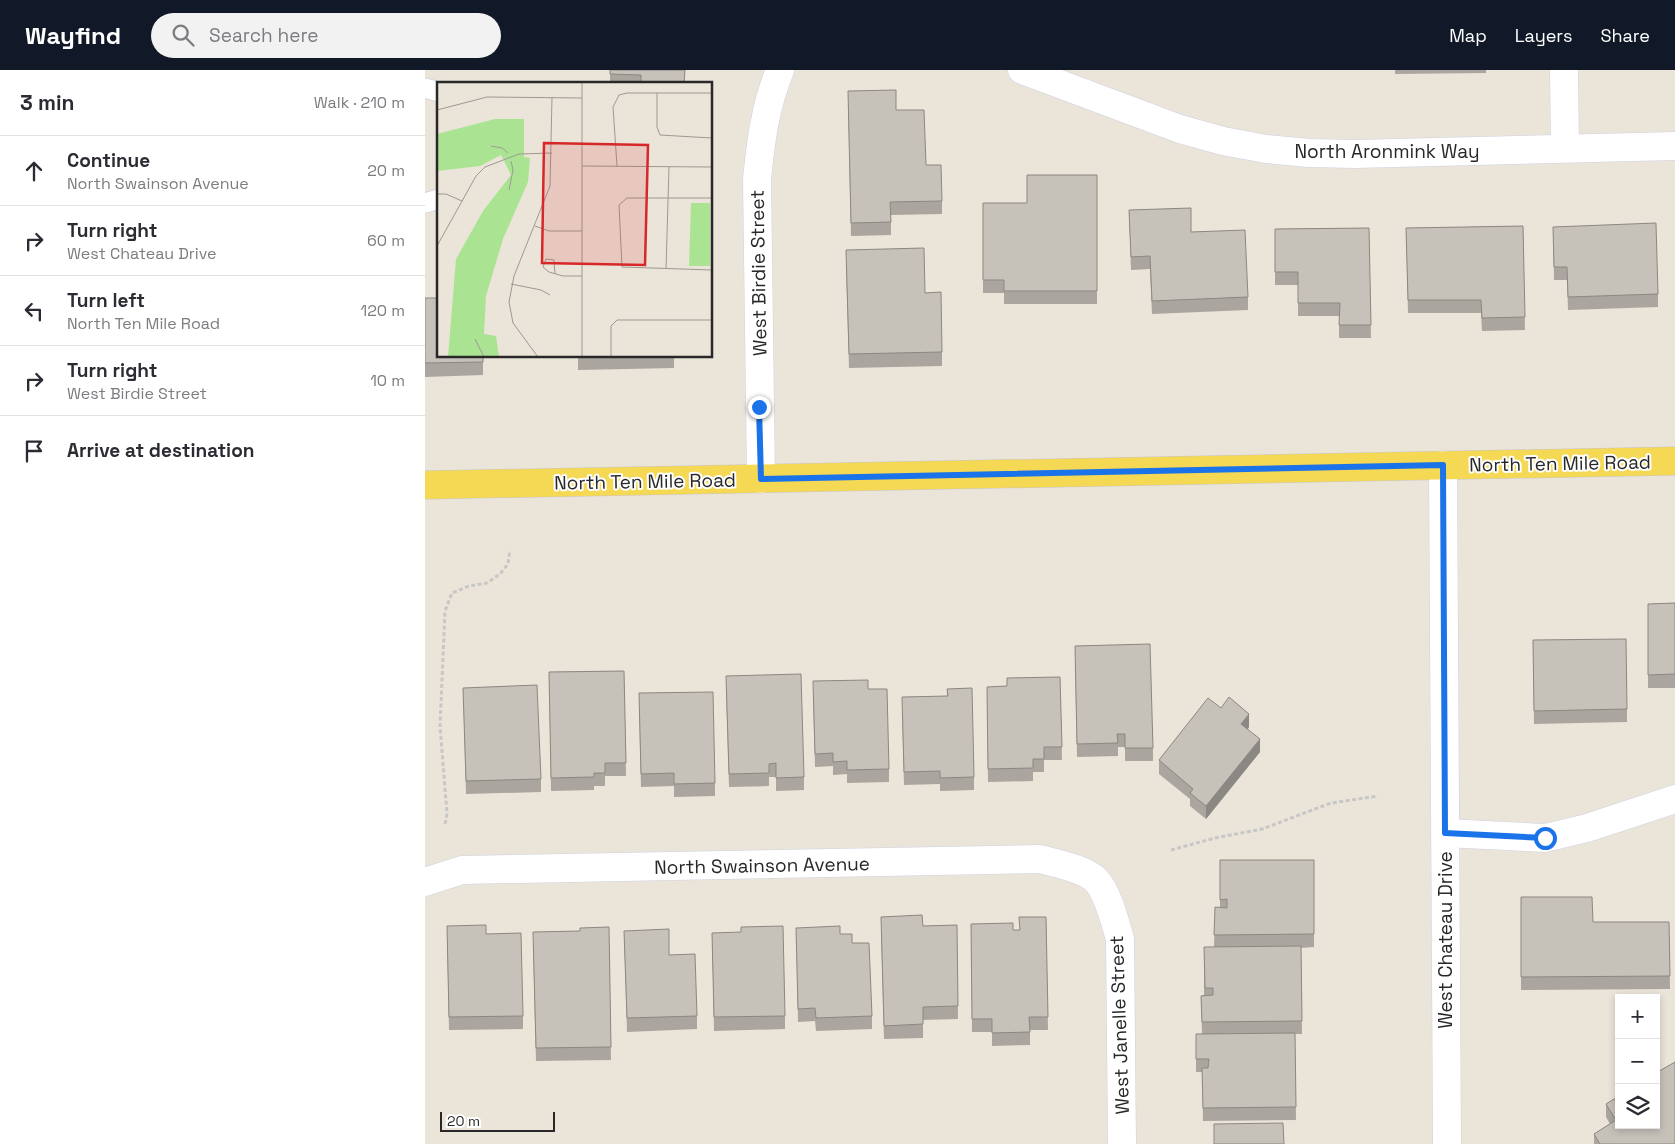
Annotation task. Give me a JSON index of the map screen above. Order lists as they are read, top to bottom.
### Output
{
  "streets": {
    "main road": ["North Ten Mile Road"],
    "street": [
      "North Aronmink Way",
      "West Birdie Street",
      "North Swainson Avenue",
      "West Chateau Drive",
      "West Janelle Street"
    ]
  },
  "crossings": [
    ["West Birdie Street", "North Ten Mile Road"],
    ["North Ten Mile Road", "West Chateau Drive"],
    ["North Swainson Avenue", "West Janelle Street"]
  ],
  "scale_bar": "20 m",
  "page": {
    "header": "Wayfind",
    "search": "Search here",
    "nav": ["Map", "Layers", "Share"],
    "heading": ["3 min", "Walk · 210 m"],
    "list": [
      ["Continue", "North Swainson Avenue", "20 m"],
      ["Turn right", "West Chateau Drive", "60 m"],
      ["Turn left", "North Ten Mile Road", "120 m"],
      ["Turn right", "West Birdie Street", "10 m"],
      "Arrive at destination"
    ],
    "map_buttons": ["+", "−"],
    "scale": "20 m"
  }
}
